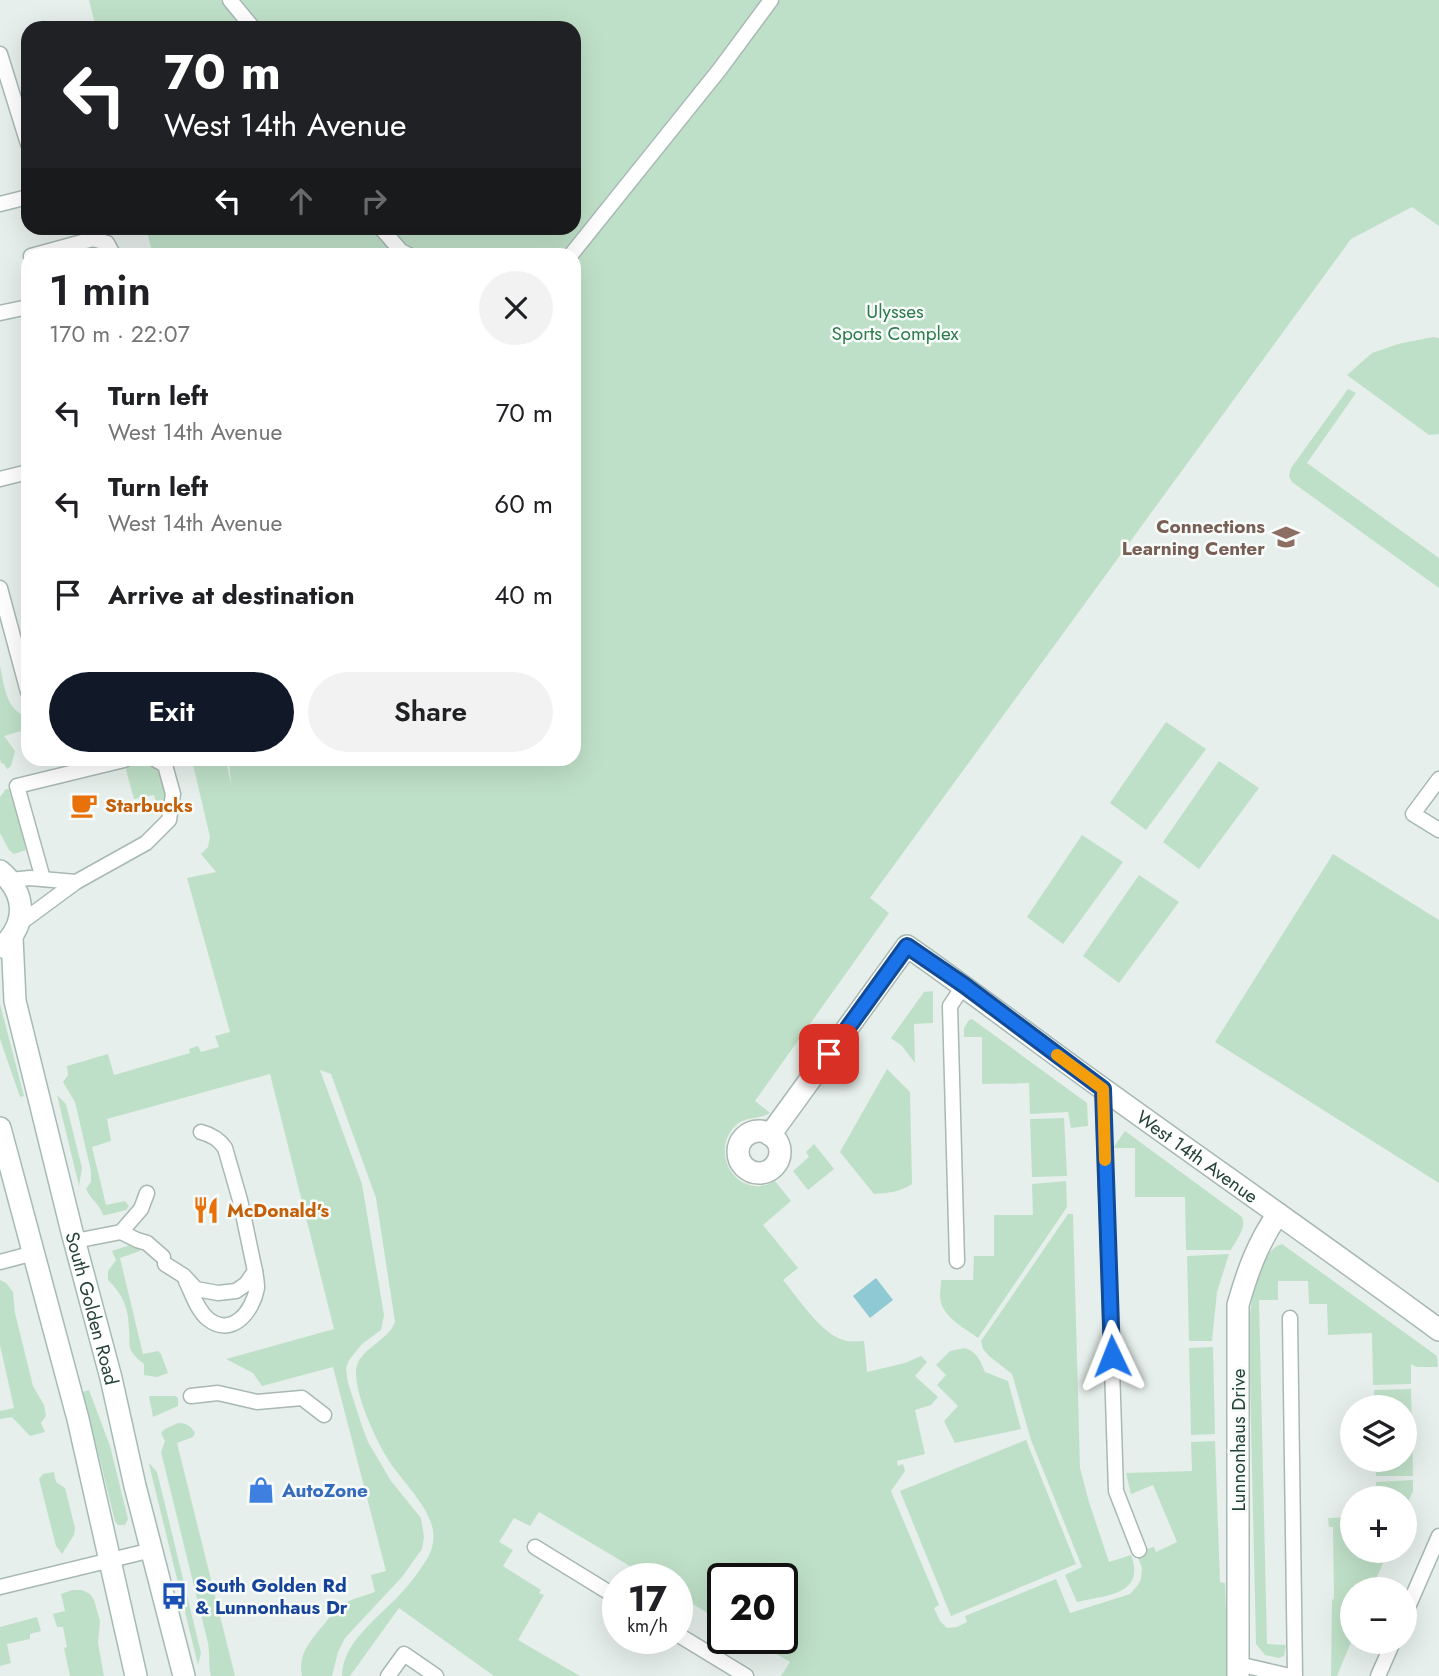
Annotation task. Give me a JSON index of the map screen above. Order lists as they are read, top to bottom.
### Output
{
  "streets": {
    "main road": ["West 14th Avenue", "South Golden Road", "Lunnonhaus Drive"]
  },
  "crossings": [
    ["West 14th Avenue", "Lunnonhaus Drive"]
  ],
  "parks": ["Ulysses Sports Complex"],
  "places": {
    "school or university": ["Connections Learning Center"],
    "cafe": ["Starbucks"],
    "restaurant": ["McDonald's"],
    "shop": ["AutoZone"],
    "bus stop": ["South Golden Rd & Lunnonhaus Dr"]
  },
  "page": {
    "turn": ["70 m", "West 14th Avenue"],
    "heading": ["1 min", "170 m · 22:07"],
    "list": [
      {
        "name": "Turn left",
        "note": "West 14th Avenue",
        "value": "70 m"
      },
      {
        "name": "Turn left",
        "note": "West 14th Avenue",
        "value": "60 m"
      },
      {
        "name": "Arrive at destination",
        "value": "40 m"
      }
    ],
    "buttons": ["Exit", "Share"],
    "map_buttons": ["+", "−"],
    "speed": "17 km/h",
    "limit": "20"
  }
}
